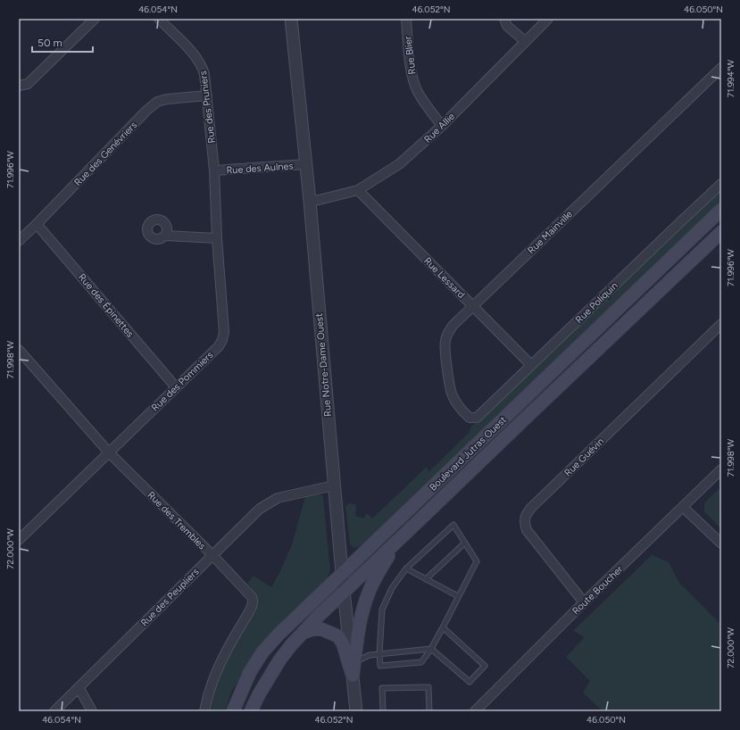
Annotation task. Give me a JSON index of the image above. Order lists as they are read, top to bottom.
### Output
{
  "streets": {
    "main road": ["Boulevard Jutras Ouest"],
    "street": [
      "Rue Blier",
      "Rue des Pruniers",
      "Rue Allie",
      "Rue des Genévriers",
      "Rue des Aulnes",
      "Rue Mainville",
      "Rue Lessard",
      "Rue Poliquin",
      "Rue des Épinettes",
      "Rue Notre-Dame Ouest",
      "Rue des Pommiers",
      "Rue Guévin",
      "Rue des Trembles",
      "Route Boucher",
      "Rue des Peupliers"
    ]
  },
  "crossings": [
    ["Rue Blier", "Rue Allie"],
    ["Rue des Pruniers", "Rue des Genévriers"],
    ["Rue des Pruniers", "Rue des Aulnes"],
    ["Rue des Pruniers", "Rue des Pommiers"],
    ["Rue Allie", "Rue Lessard"],
    ["Rue Allie", "Rue Notre-Dame Ouest"],
    ["Rue des Genévriers", "Rue des Épinettes"],
    ["Rue des Aulnes", "Rue Notre-Dame Ouest"],
    ["Rue des Aulnes", "Rue des Pommiers"],
    ["Rue Mainville", "Rue Lessard"],
    ["Rue Mainville", "Rue Poliquin"],
    ["Rue Lessard", "Rue Poliquin"],
    ["Rue des Épinettes", "Rue des Pommiers"],
    ["Rue Notre-Dame Ouest", "Boulevard Jutras Ouest"],
    ["Rue Notre-Dame Ouest", "Rue des Peupliers"],
    ["Rue des Pommiers", "Rue des Trembles"],
    ["Rue Guévin", "Route Boucher"],
    ["Rue des Trembles", "Rue des Peupliers"]
  ],
  "scale_bar": "50 m",
  "coordinates": [
    "46.054°N",
    "46.052°N",
    "46.050°N",
    "71.994°W",
    "71.996°W",
    "71.998°W",
    "72.000°W"
  ]
}
